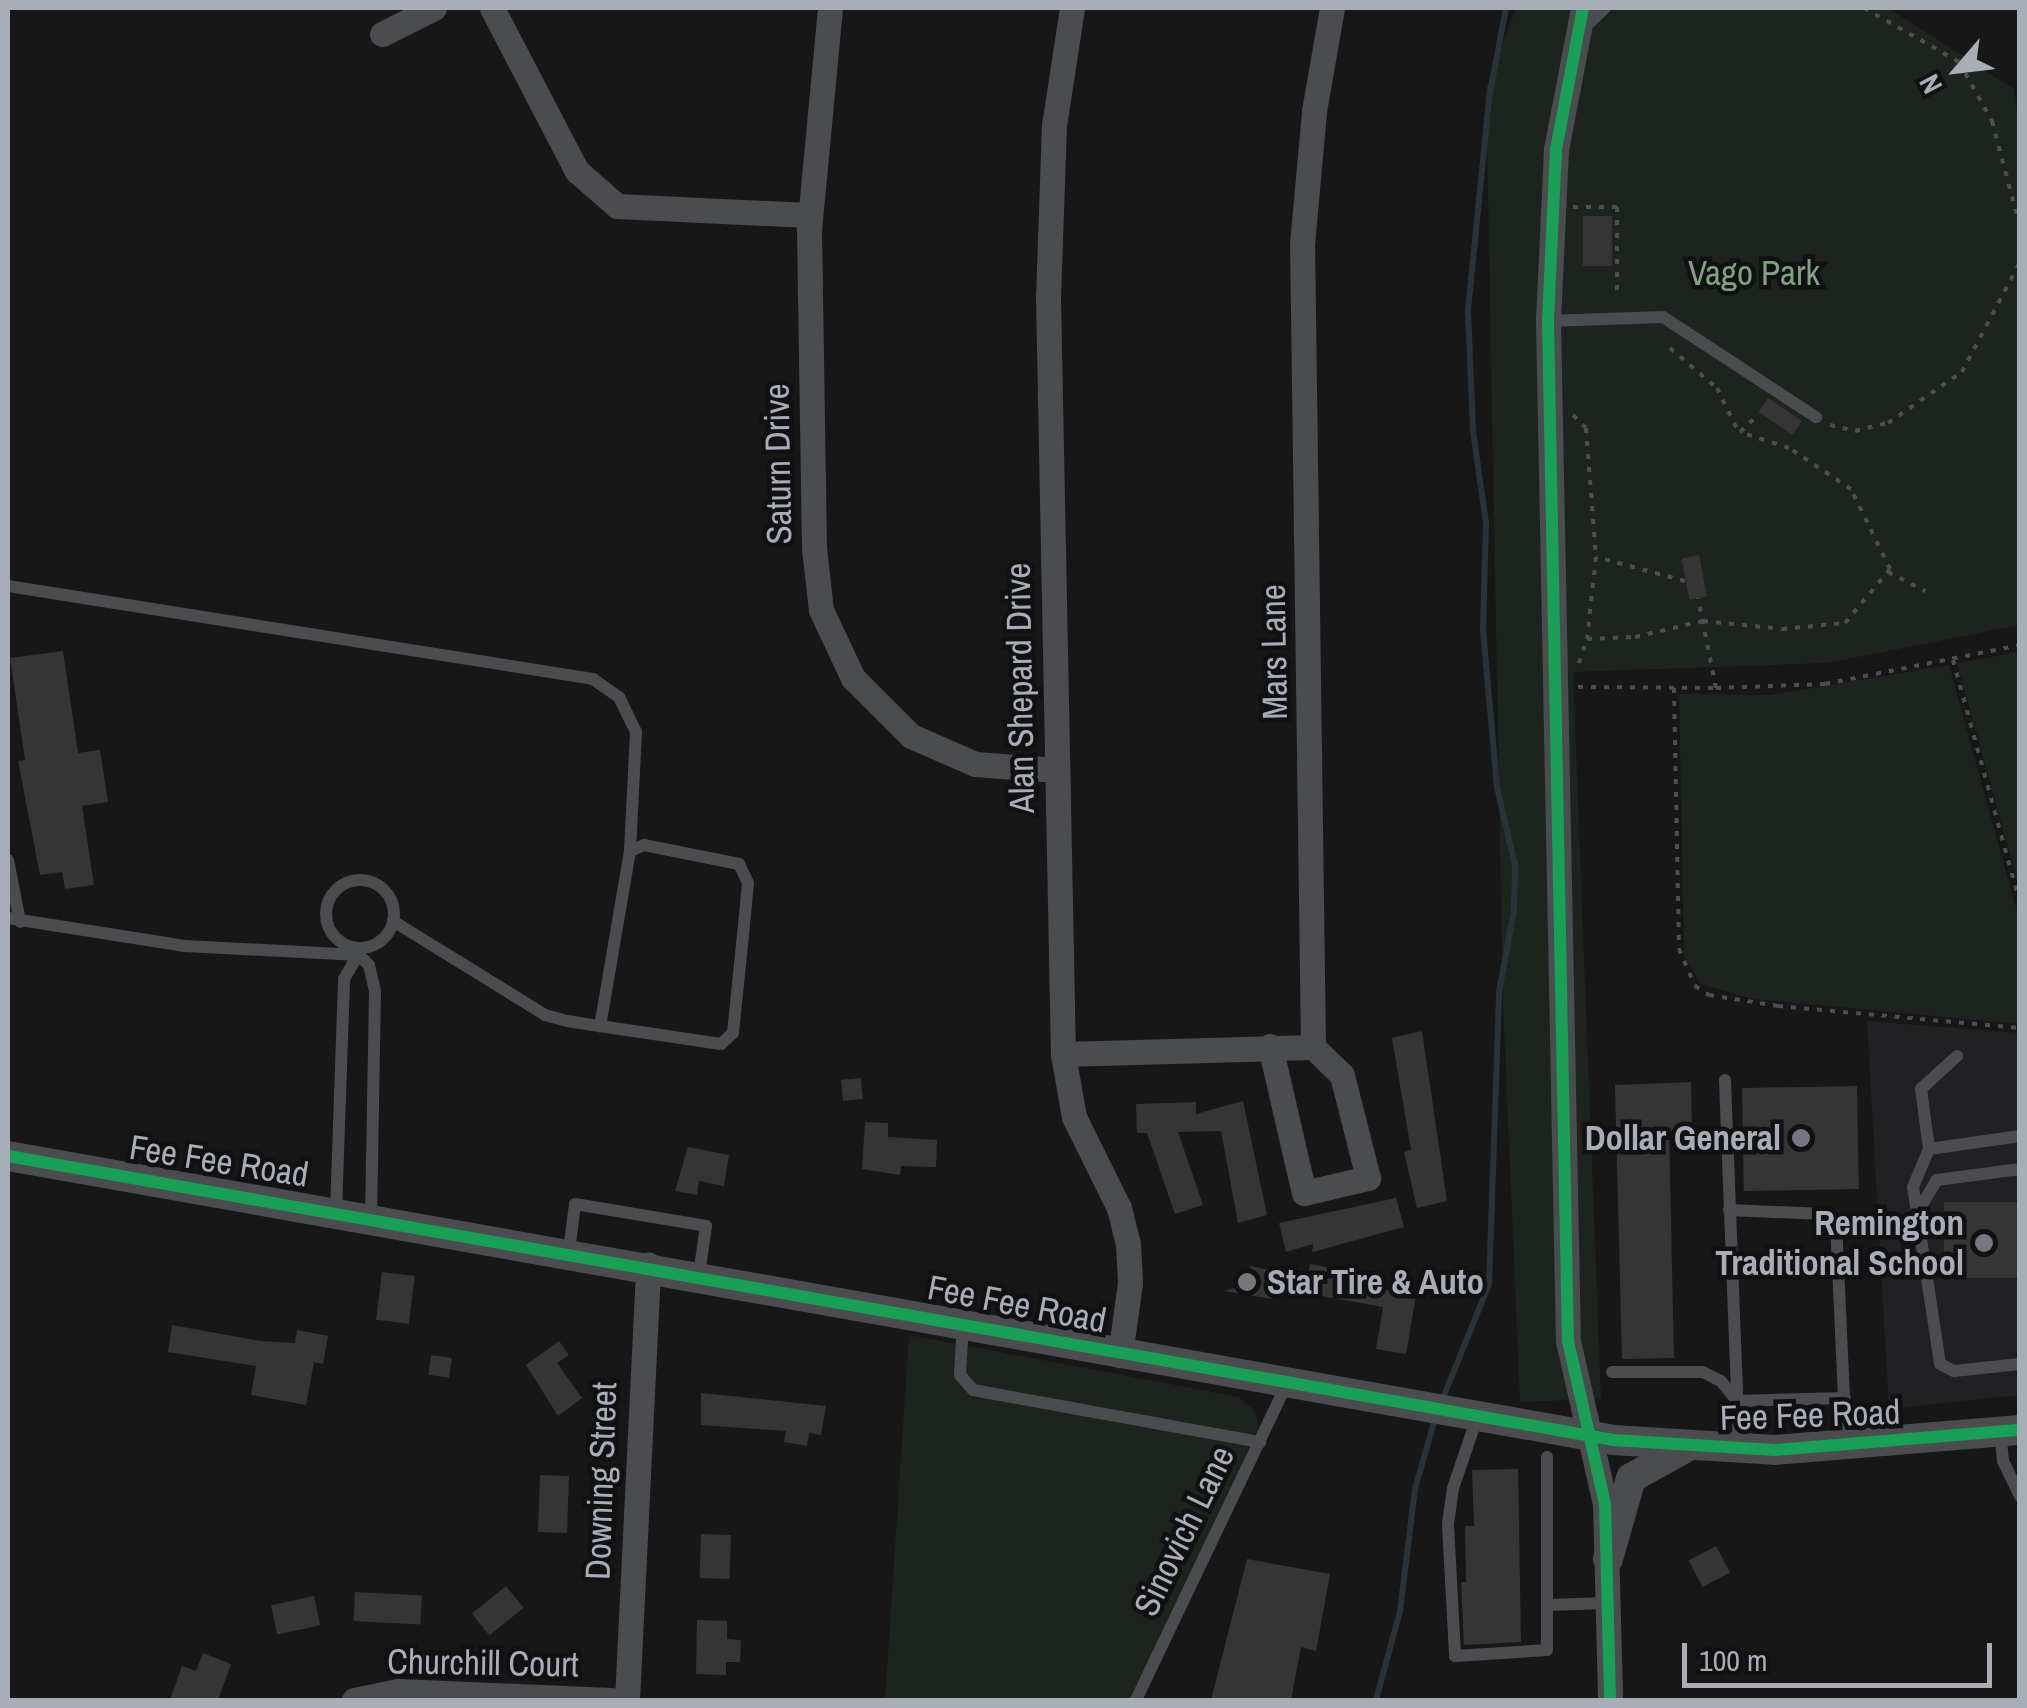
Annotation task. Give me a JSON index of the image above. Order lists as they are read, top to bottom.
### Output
{
  "streets": {
    "street": [
      "Saturn Drive",
      "Mars Lane",
      "Alan Shepard Drive",
      "Fee Fee Road",
      "Downing Street",
      "Churchill Court"
    ],
    "lane": ["Sinovich Lane"]
  },
  "crossings": [
    ["Saturn Drive", "Alan Shepard Drive"],
    ["Alan Shepard Drive", "Fee Fee Road"],
    ["Fee Fee Road", "Downing Street"],
    ["Fee Fee Road", "Sinovich Lane"]
  ],
  "parks": ["Vago Park"],
  "places": ["Dollar General", "Remington Traditional School", "Star Tire & Auto"],
  "scale_bar": "100 m",
  "north": "bottom left"
}
